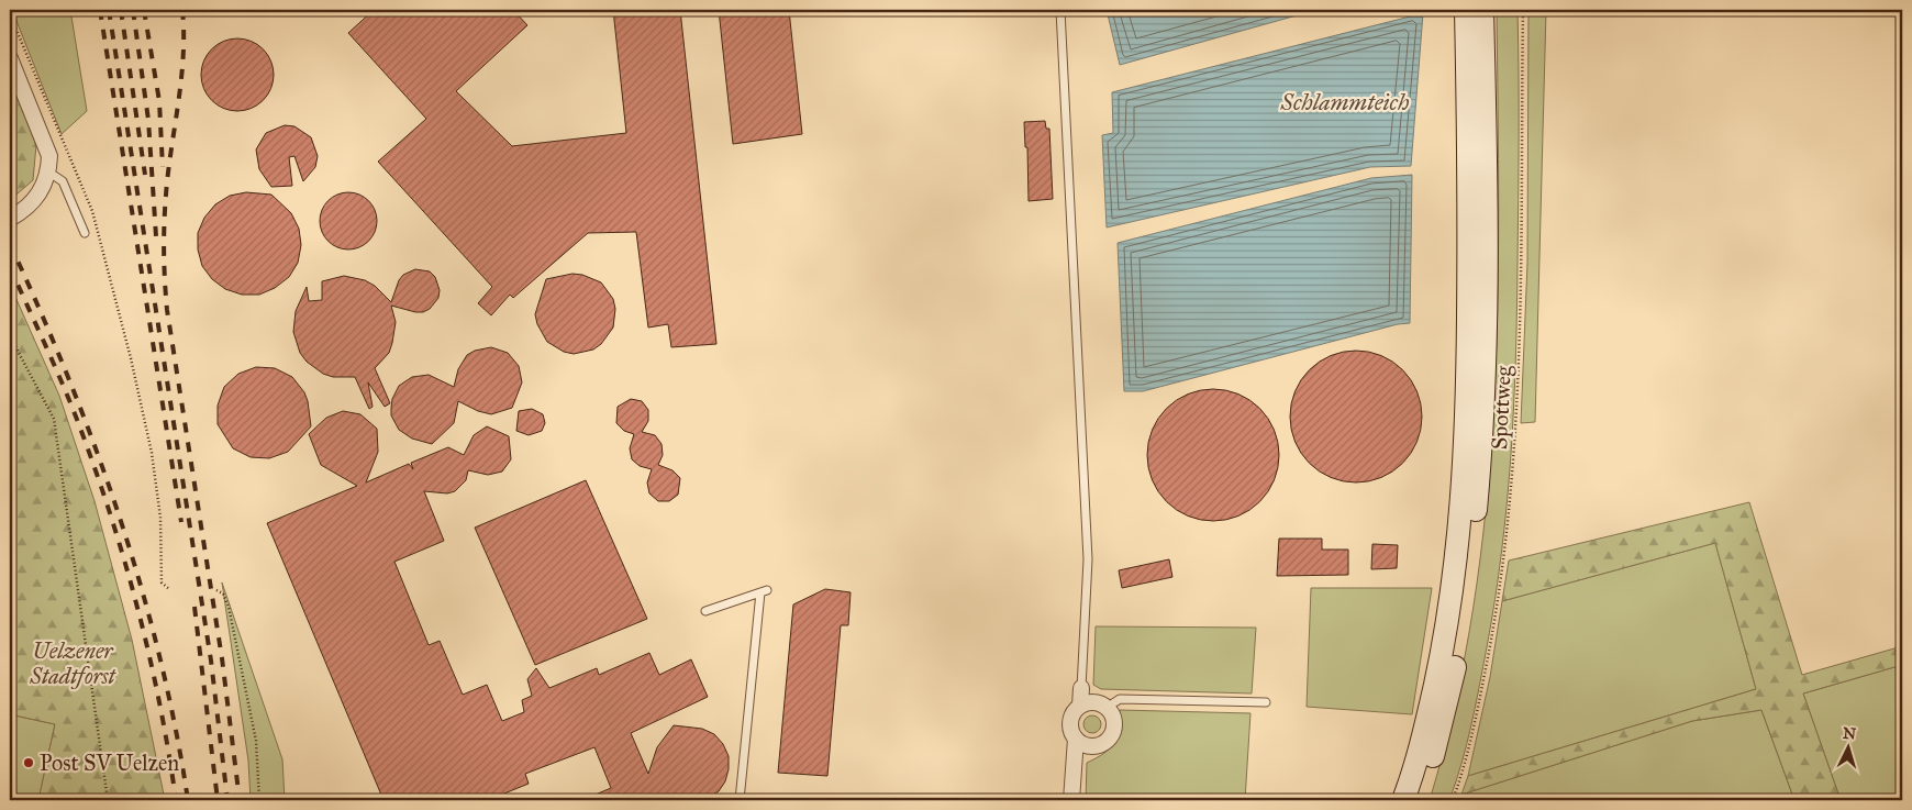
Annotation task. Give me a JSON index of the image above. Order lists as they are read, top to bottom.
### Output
{
  "streets": {
    "path": ["Spottweg"]
  },
  "water": ["Schlammteich"],
  "parks": ["Uelzener Stadtforst"],
  "places": ["Post SV Uelzen"],
  "north": "top"
}
